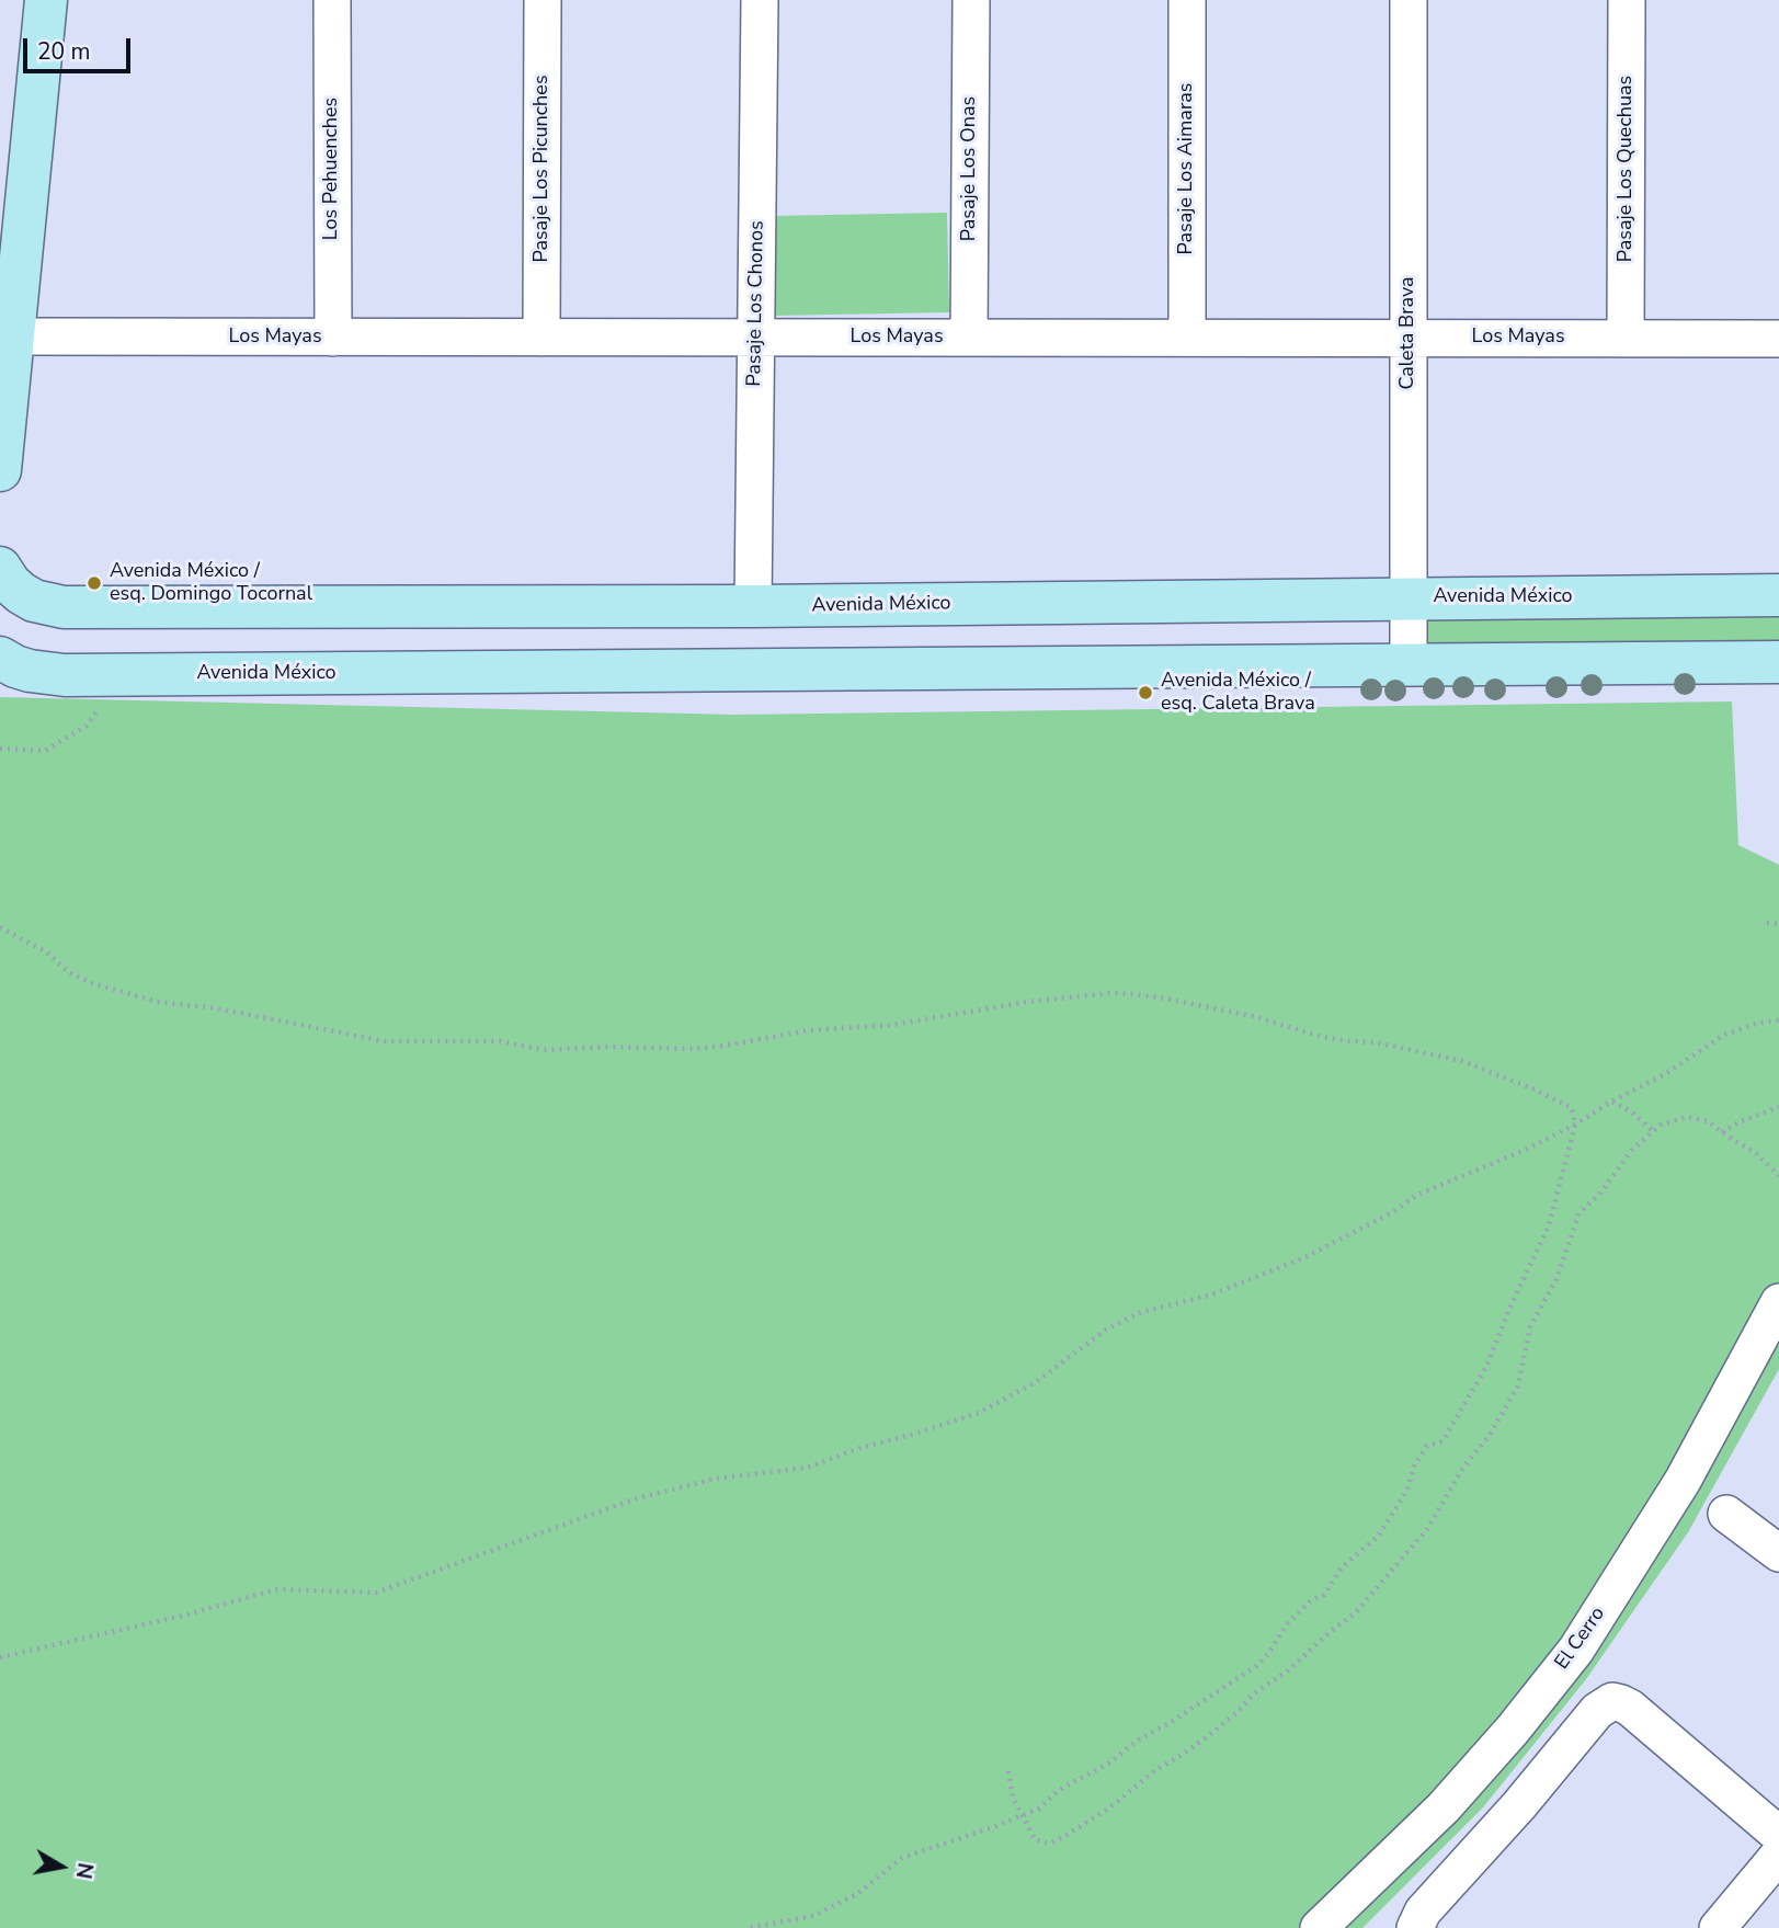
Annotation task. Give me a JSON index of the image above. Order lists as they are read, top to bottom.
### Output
{
  "streets": {
    "main road": ["Avenida México"],
    "street": [
      "Los Pehuenches",
      "Pasaje Los Picunches",
      "Pasaje Los Onas",
      "Pasaje Los Aimaras",
      "Pasaje Los Quechuas",
      "Pasaje Los Chonos",
      "Caleta Brava",
      "Los Mayas",
      "El Cerro"
    ]
  },
  "crossings": [
    ["Los Pehuenches", "Los Mayas"],
    ["Pasaje Los Picunches", "Los Mayas"],
    ["Pasaje Los Onas", "Los Mayas"],
    ["Pasaje Los Aimaras", "Los Mayas"],
    ["Pasaje Los Quechuas", "Los Mayas"],
    ["Pasaje Los Chonos", "Los Mayas"],
    ["Pasaje Los Chonos", "Avenida México"],
    ["Caleta Brava", "Los Mayas"],
    ["Caleta Brava", "Avenida México"]
  ],
  "places": ["Avenida México / esq. Domingo Tocornal", "Avenida México / esq. Caleta Brava"],
  "scale_bar": "20 m",
  "north": "right"
}
